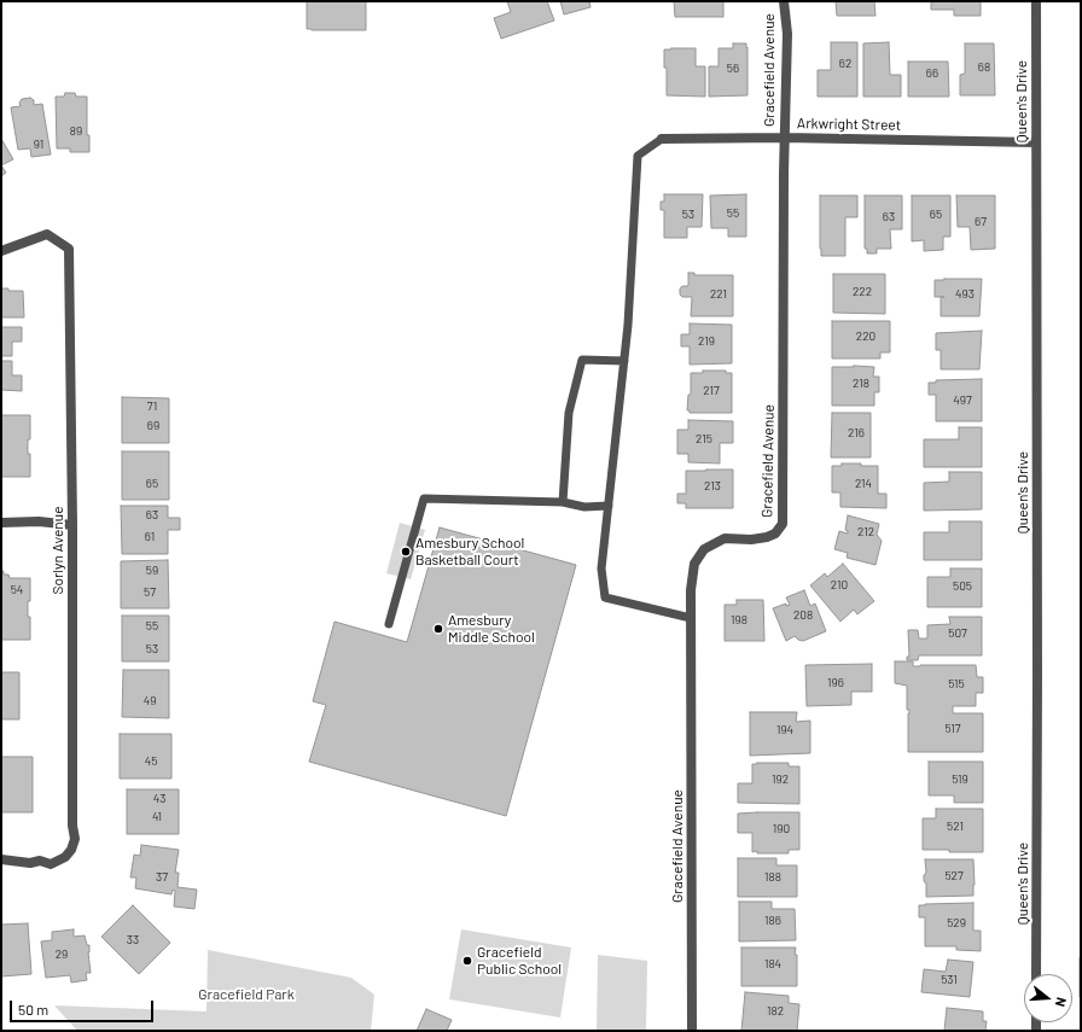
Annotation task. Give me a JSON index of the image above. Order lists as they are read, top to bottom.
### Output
{
  "streets": {
    "street": [
      "Gracefield Avenue",
      "Queen's Drive",
      "Arkwright Street",
      "Sorlyn Avenue"
    ]
  },
  "crossings": [
    ["Gracefield Avenue", "Arkwright Street"],
    ["Queen's Drive", "Arkwright Street"]
  ],
  "parks": ["Gracefield Park"],
  "places": ["Amesbury School Basketball Court", "Amesbury Middle School", "Gracefield Public School"],
  "house_numbers": [
    "62",
    "68",
    "56",
    "66",
    "89",
    "91",
    "55",
    "53",
    "65",
    "63",
    "67",
    "222",
    "221",
    "493",
    "220",
    "219",
    "218",
    "217",
    "497",
    "71",
    "69",
    "216",
    "215",
    "65",
    "214",
    "213",
    "63",
    "212",
    "61",
    "59",
    "210",
    "505",
    "54",
    "57",
    "208",
    "198",
    "55",
    "507",
    "53",
    "196",
    "515",
    "49",
    "517",
    "194",
    "45",
    "192",
    "519",
    "43",
    "41",
    "521",
    "190",
    "527",
    "37",
    "188",
    "186",
    "529",
    "33",
    "29",
    "184",
    "531",
    "182"
  ],
  "scale_bar": "50 m",
  "north": "right"
}
